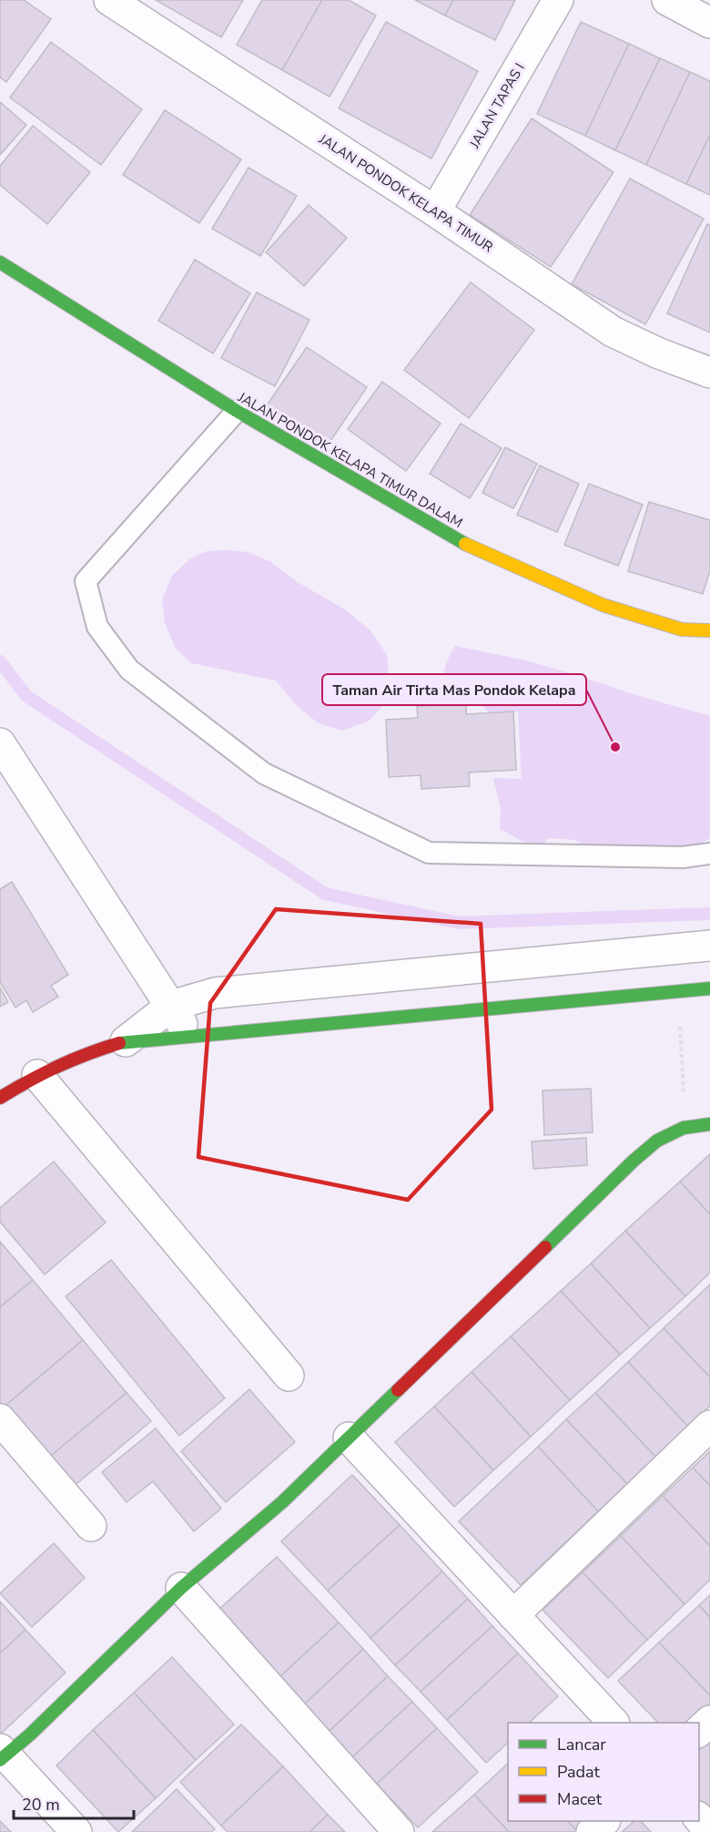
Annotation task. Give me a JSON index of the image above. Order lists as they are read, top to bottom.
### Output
{
  "streets": {
    "street": ["JALAN TAPAS I", "JALAN PONDOK KELAPA TIMUR", "JALAN PONDOK KELAPA TIMUR DALAM"]
  },
  "crossings": [
    ["JALAN TAPAS I", "JALAN PONDOK KELAPA TIMUR"]
  ],
  "places": ["Taman Air Tirta Mas Pondok Kelapa"],
  "legend": ["Lancar", "Padat", "Macet"],
  "scale_bar": "20 m"
}
